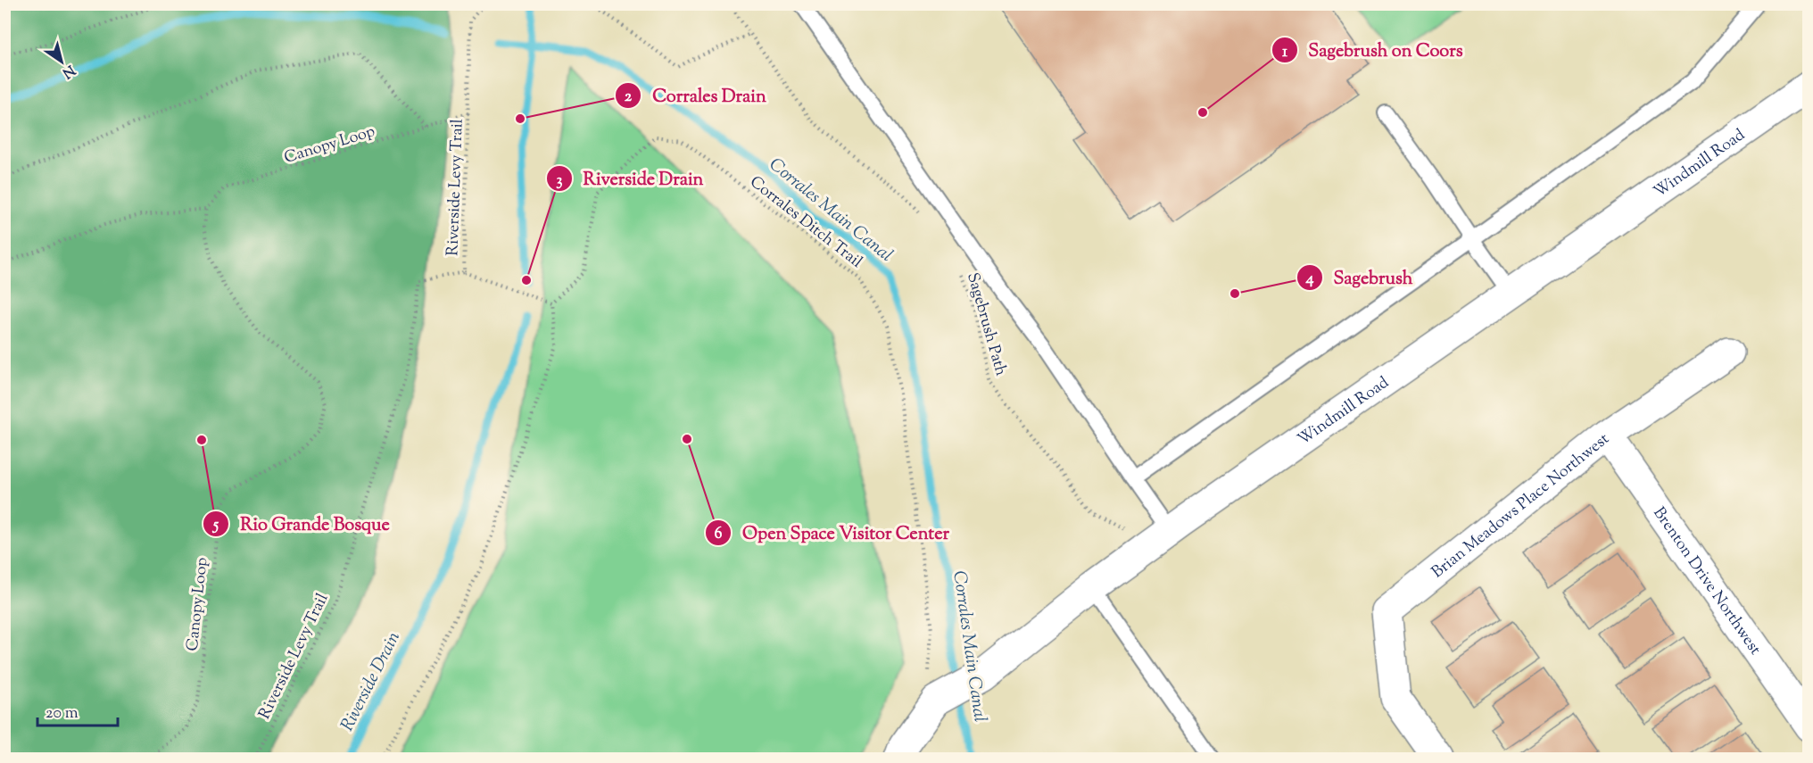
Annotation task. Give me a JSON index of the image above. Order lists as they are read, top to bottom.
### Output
{
  "streets": {
    "street": ["Windmill Road", "Brian Meadows Place Northwest", "Brenton Drive Northwest"],
    "path": [
      "Canopy Loop",
      "Riverside Levy Trail",
      "Corrales Ditch Trail",
      "Sagebrush Path"
    ]
  },
  "crossings": [
    ["Canopy Loop", "Riverside Levy Trail"],
    ["Windmill Road", "Corrales Ditch Trail"],
    ["Windmill Road", "Sagebrush Path"],
    ["Brian Meadows Place Northwest", "Brenton Drive Northwest"]
  ],
  "water": ["Corrales Main Canal", "Riverside Drain"],
  "places": [
    "Sagebrush on Coors",
    "Corrales Drain",
    "Riverside Drain",
    "Sagebrush",
    "Open Space Visitor Center",
    "Rio Grande Bosque"
  ],
  "scale_bar": "20 m",
  "north": "bottom right"
}
